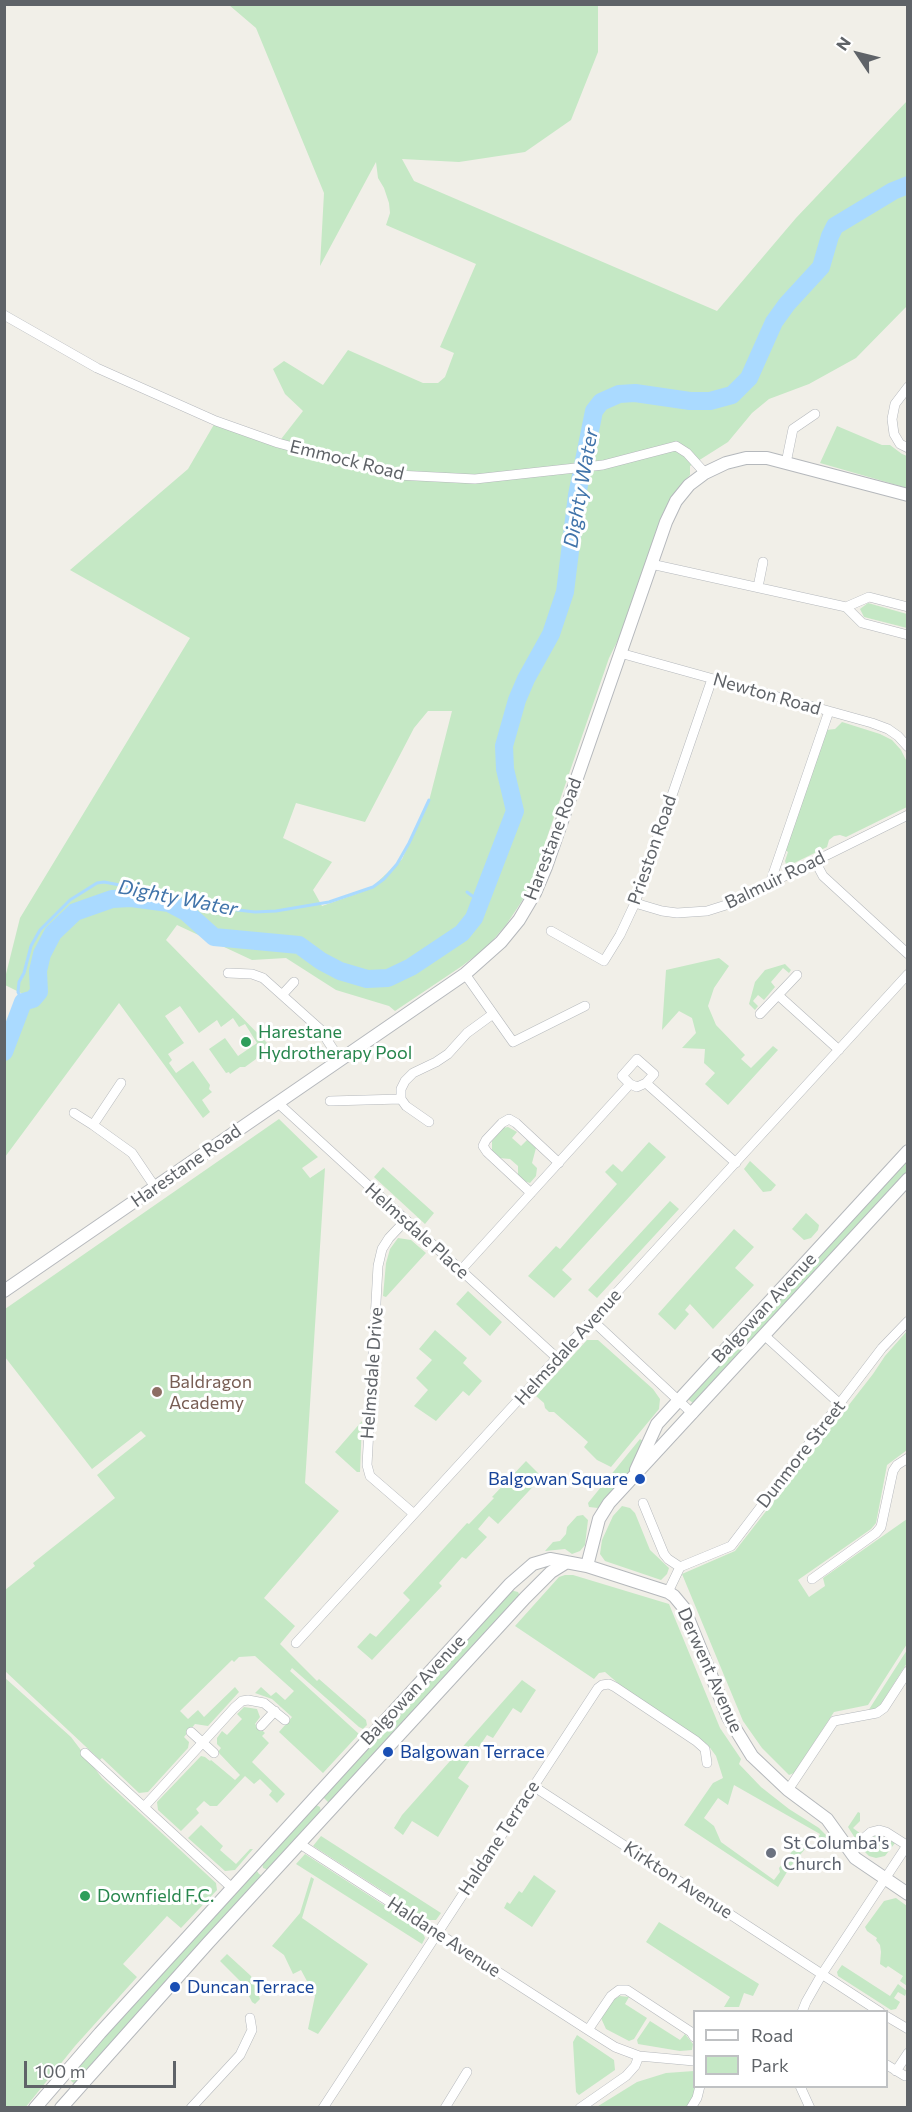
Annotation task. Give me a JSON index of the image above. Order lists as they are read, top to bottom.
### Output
{
  "streets": {
    "street": [
      "Emmock Road",
      "Newton Road",
      "Harestane Road",
      "Prieston Road",
      "Balmuir Road",
      "Helmsdale Place",
      "Balgowan Avenue",
      "Helmsdale Avenue",
      "Helmsdale Drive",
      "Dunmore Street",
      "Derwent Avenue",
      "Haldane Terrace",
      "Kirkton Avenue",
      "Haldane Avenue"
    ]
  },
  "crossings": [
    ["Emmock Road", "Harestane Road"],
    ["Newton Road", "Harestane Road"],
    ["Newton Road", "Prieston Road"],
    ["Harestane Road", "Helmsdale Place"],
    ["Prieston Road", "Balmuir Road"],
    ["Helmsdale Place", "Helmsdale Avenue"],
    ["Helmsdale Place", "Helmsdale Drive"],
    ["Balgowan Avenue", "Derwent Avenue"],
    ["Balgowan Avenue", "Haldane Avenue"],
    ["Helmsdale Avenue", "Helmsdale Drive"],
    ["Dunmore Street", "Derwent Avenue"],
    ["Haldane Terrace", "Kirkton Avenue"],
    ["Haldane Terrace", "Haldane Avenue"]
  ],
  "water": ["Dighty Water"],
  "places": [
    "Harestane Hydrotherapy Pool",
    "Baldragon Academy",
    "Balgowan Square",
    "Balgowan Terrace",
    "St Columba's Church",
    "Downfield F.C.",
    "Duncan Terrace"
  ],
  "legend": ["Road", "Park"],
  "scale_bar": "100 m",
  "north": "top left"
}
